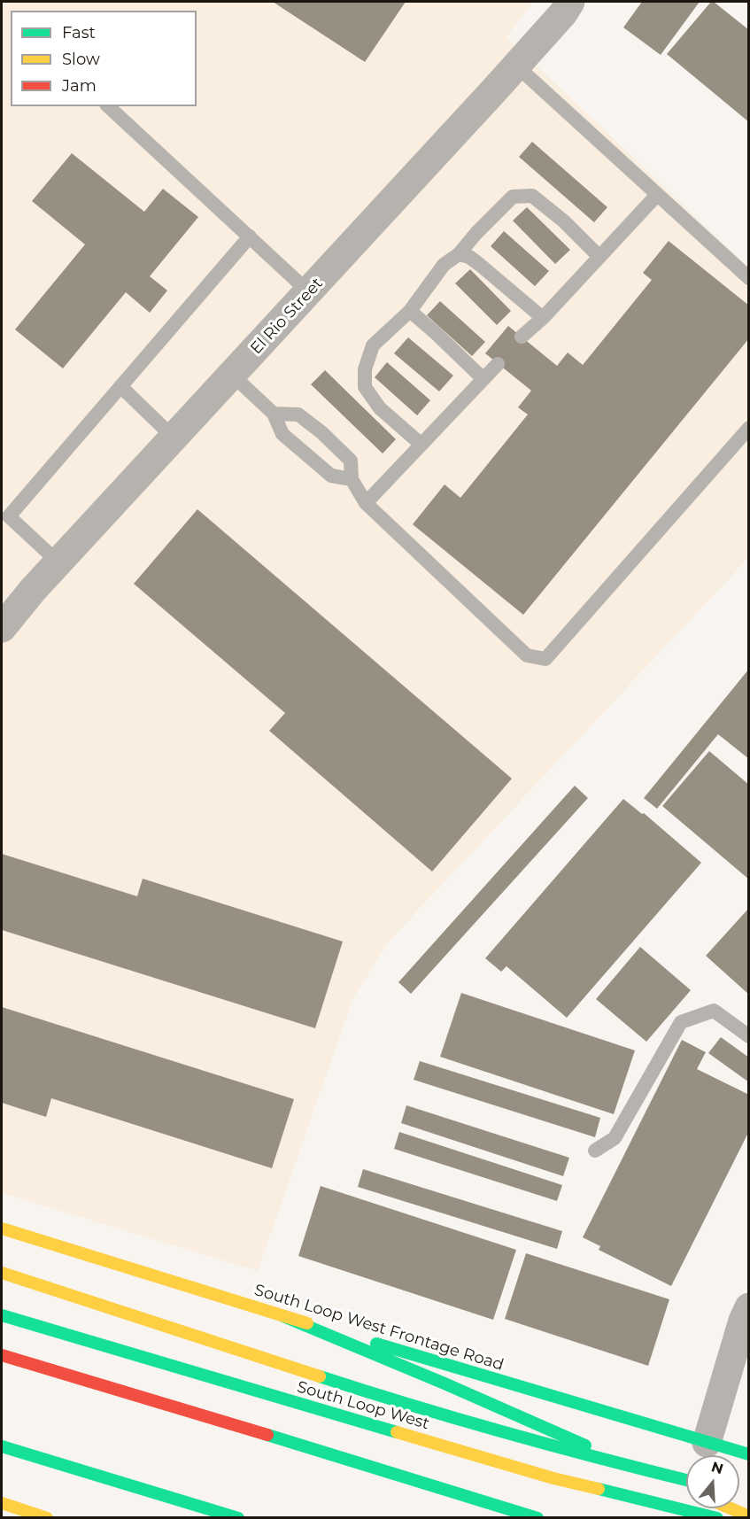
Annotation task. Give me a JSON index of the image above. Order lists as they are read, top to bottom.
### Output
{
  "streets": {
    "main road": ["South Loop West Frontage Road", "South Loop West"],
    "street": ["El Rio Street"]
  },
  "legend": ["Fast", "Slow", "Jam"],
  "north": "top"
}
